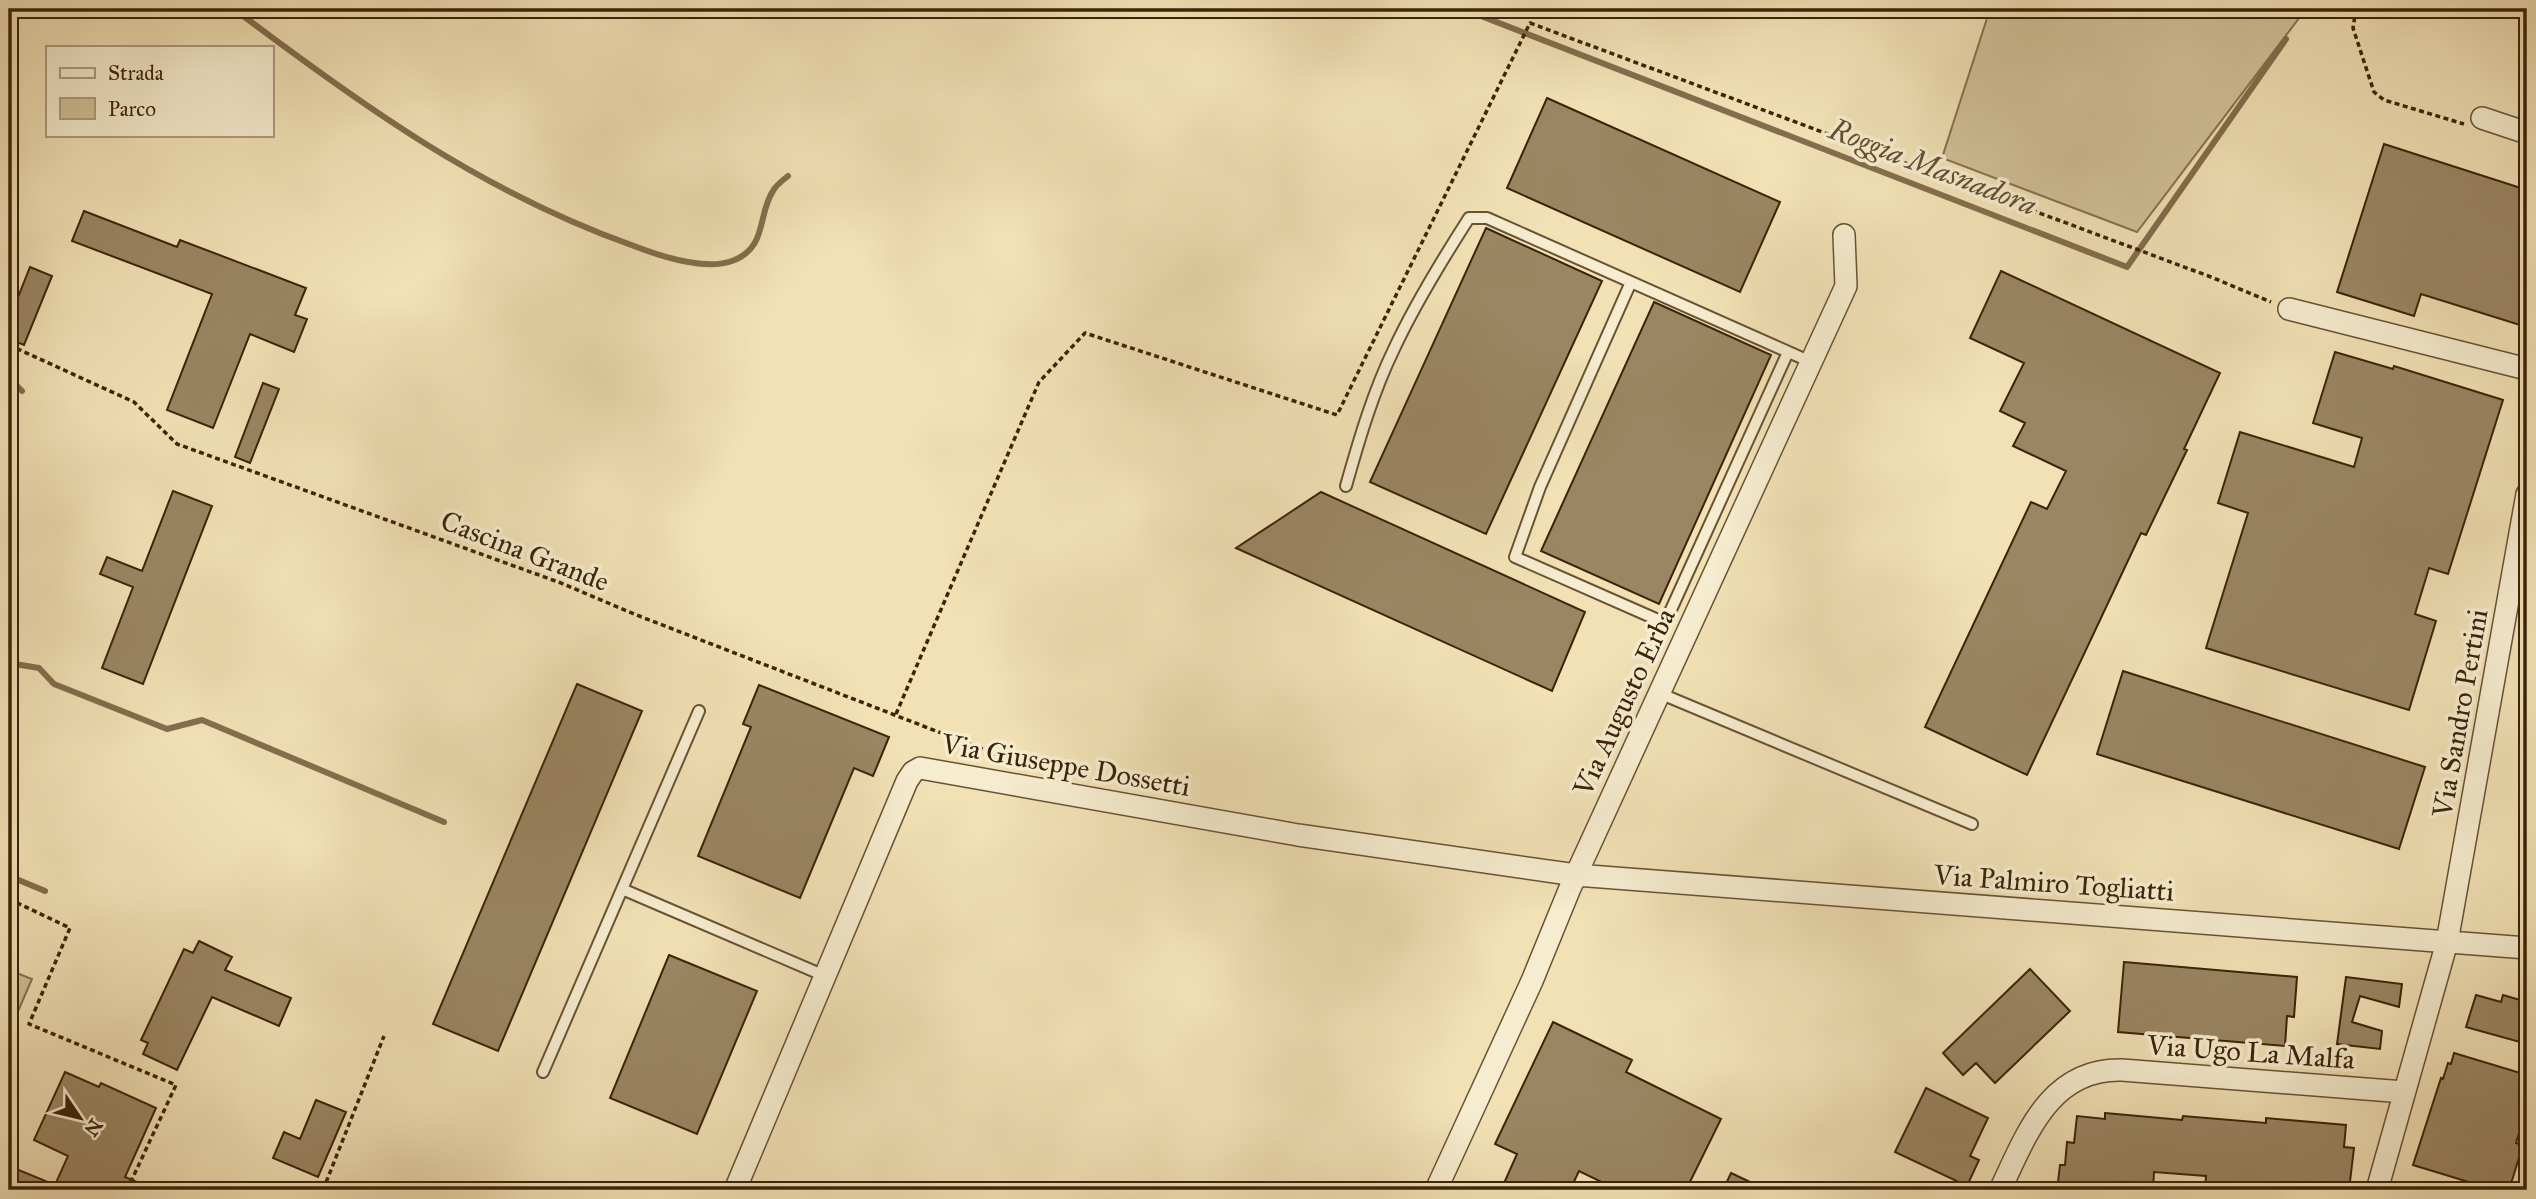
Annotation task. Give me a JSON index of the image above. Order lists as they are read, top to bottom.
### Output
{
  "streets": {
    "street": [
      "Via Augusto Erba",
      "Via Sandro Pertini",
      "Via Giuseppe Dossetti",
      "Via Palmiro Togliatti",
      "Via Ugo La Malfa"
    ],
    "path": ["Cascina Grande"]
  },
  "crossings": [
    ["Cascina Grande", "Via Giuseppe Dossetti"],
    ["Via Augusto Erba", "Via Giuseppe Dossetti"],
    ["Via Augusto Erba", "Via Palmiro Togliatti"],
    ["Via Sandro Pertini", "Via Palmiro Togliatti"],
    ["Via Giuseppe Dossetti", "Via Palmiro Togliatti"]
  ],
  "water": ["Roggia Masnadora"],
  "legend": ["Strada", "Parco"],
  "north": "bottom right"
}
